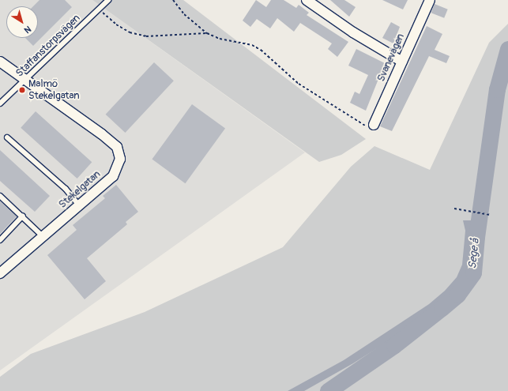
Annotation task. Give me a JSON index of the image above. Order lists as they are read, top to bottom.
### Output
{
  "streets": {
    "street": ["Svanevägen", "Stekelgatan"],
    "lane": ["Staffanstorpsvägen"]
  },
  "crossings": [
    ["Staffanstorpsvägen", "Stekelgatan"]
  ],
  "water": ["Sege å"],
  "places": ["Malmö Stekelgatan"],
  "north": "bottom right"
}
